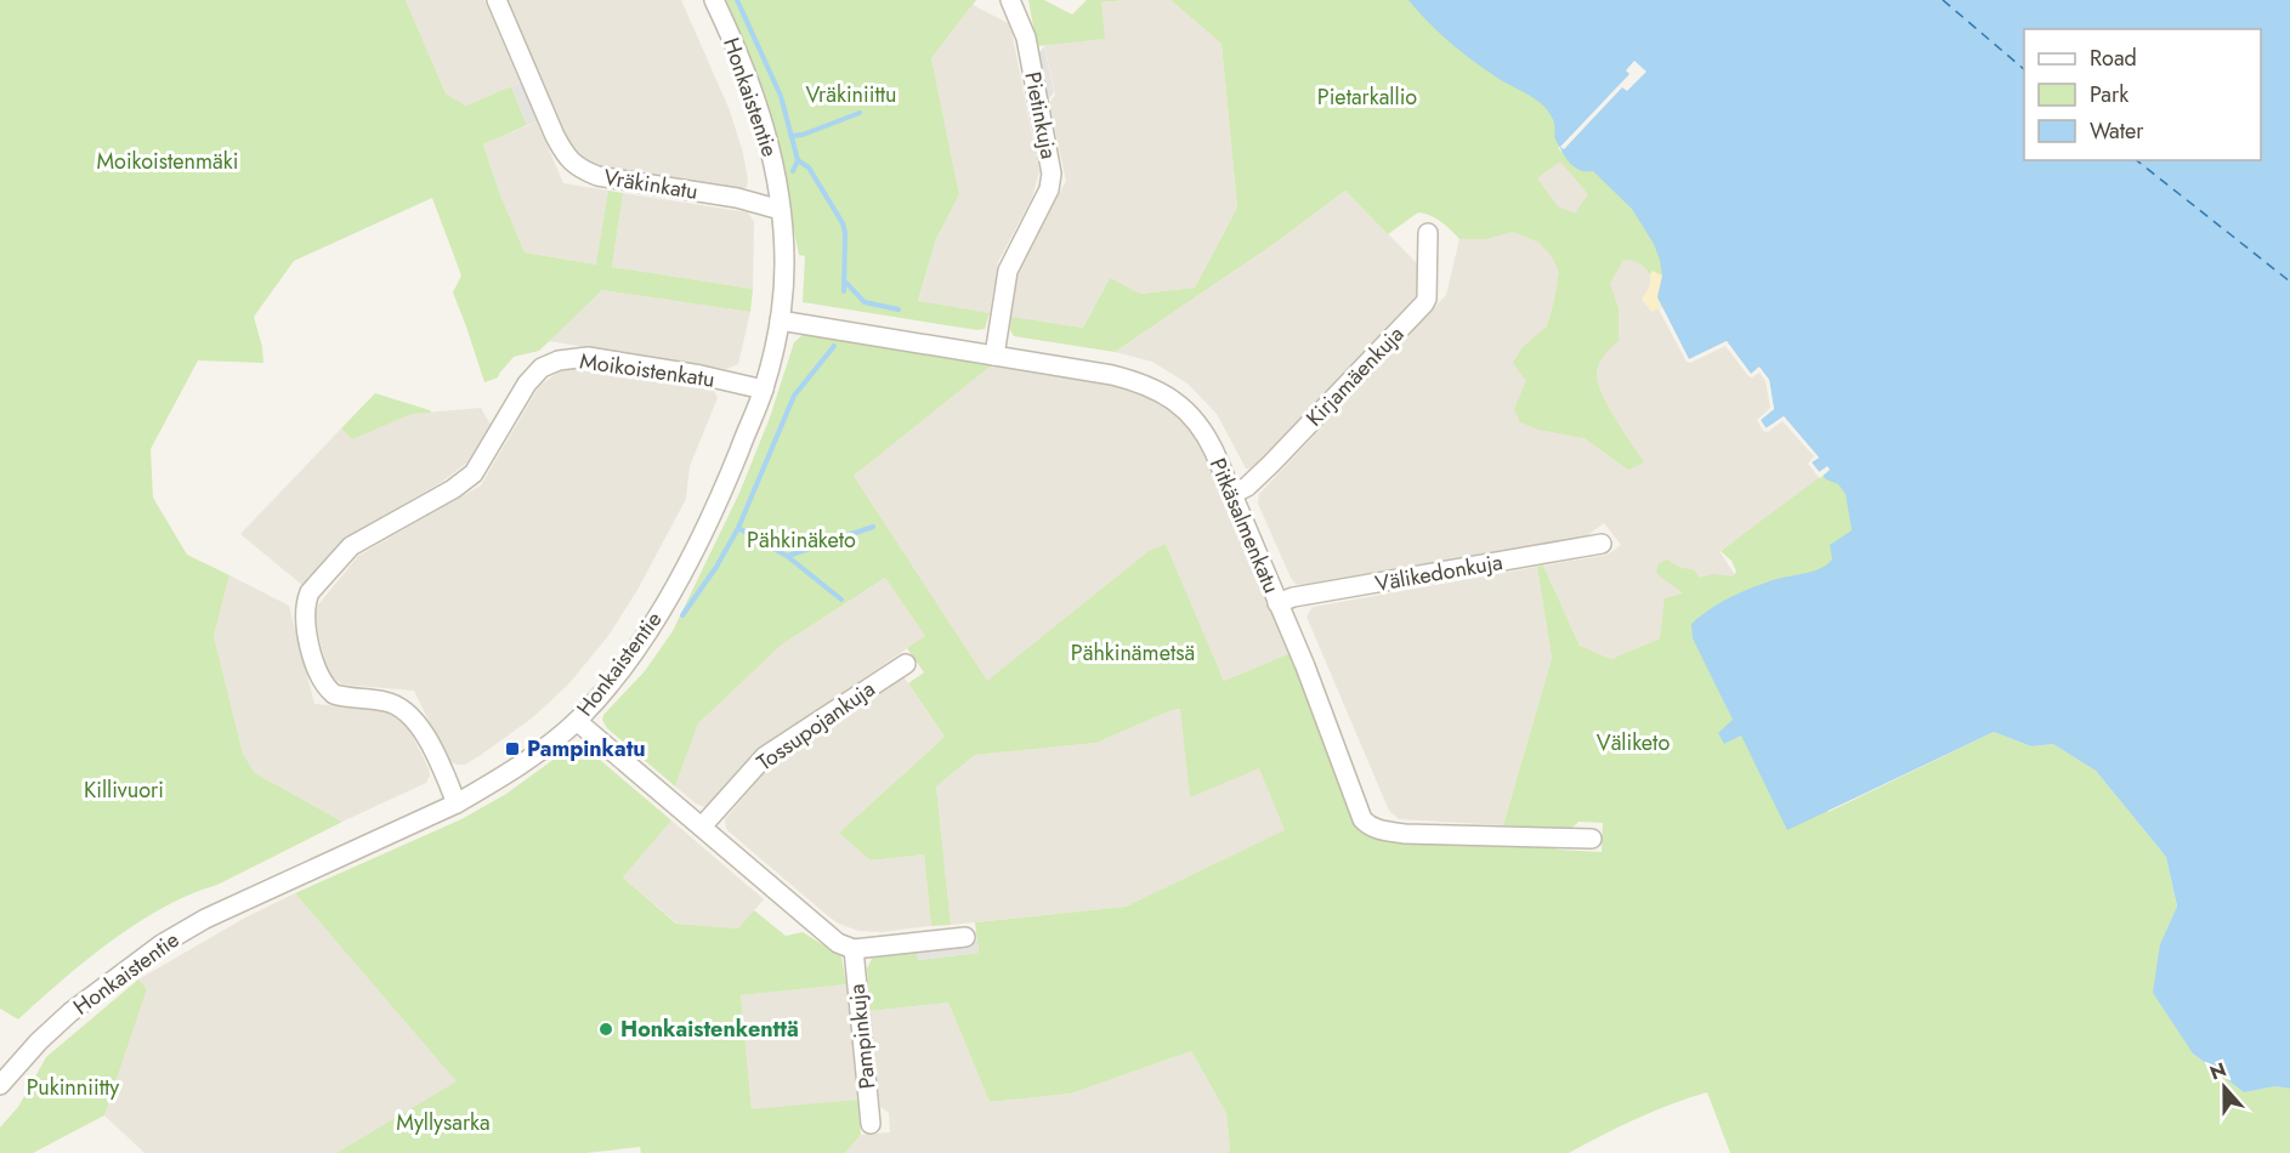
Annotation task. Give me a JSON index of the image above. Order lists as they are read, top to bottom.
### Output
{
  "streets": {
    "street": [
      "Honkaistentie",
      "Pietinkuja",
      "Vräkinkatu",
      "Moikoistenkatu",
      "Kirjamäenkuja",
      "Pitkäsalmenkatu",
      "Välikedonkuja",
      "Tossupojankuja",
      "Pampinkuja"
    ]
  },
  "crossings": [
    ["Honkaistentie", "Vräkinkatu"],
    ["Honkaistentie", "Moikoistenkatu"],
    ["Honkaistentie", "Pitkäsalmenkatu"],
    ["Pietinkuja", "Pitkäsalmenkatu"],
    ["Kirjamäenkuja", "Pitkäsalmenkatu"],
    ["Pitkäsalmenkatu", "Välikedonkuja"]
  ],
  "parks": [
    "Vräkiniittu",
    "Pietarkallio",
    "Moikoistenmäki",
    "Pähkinäketo",
    "Pähkinämetsä",
    "Väliketo",
    "Killivuori",
    "Pukinniitty",
    "Myllysarka"
  ],
  "places": {
    "transit": ["Pampinkatu"],
    "other": ["Honkaistenkenttä"]
  },
  "legend": ["Road", "Park", "Water"],
  "north": "top"
}
